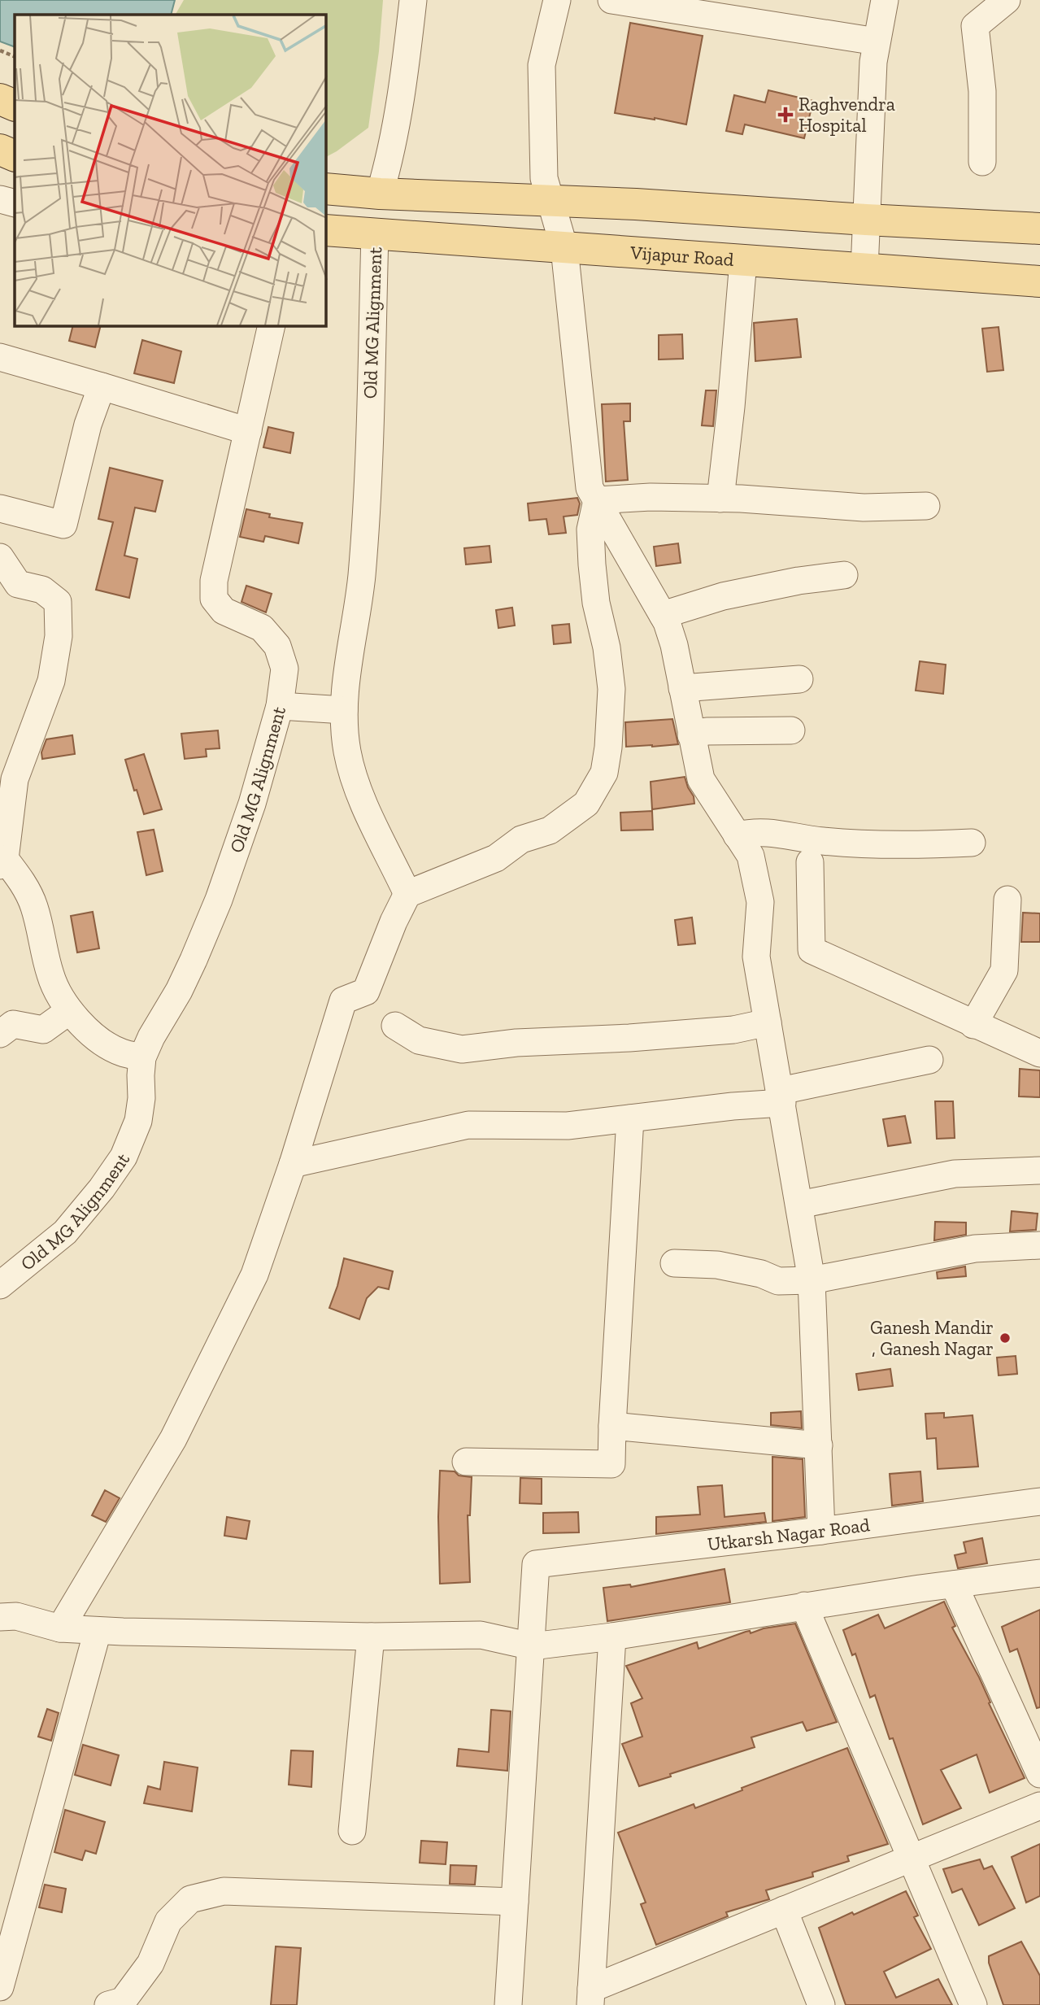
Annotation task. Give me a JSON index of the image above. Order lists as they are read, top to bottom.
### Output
{
  "streets": {
    "main road": ["Vijapur Road"],
    "street": ["Old MG Alignment", "Utkarsh Nagar Road"]
  },
  "crossings": [
    ["Vijapur Road", "Old MG Alignment"]
  ],
  "places": {
    "health": ["Raghvendra Hospital"],
    "other": ["Ganesh Mandir , Ganesh Nagar"]
  }
}
